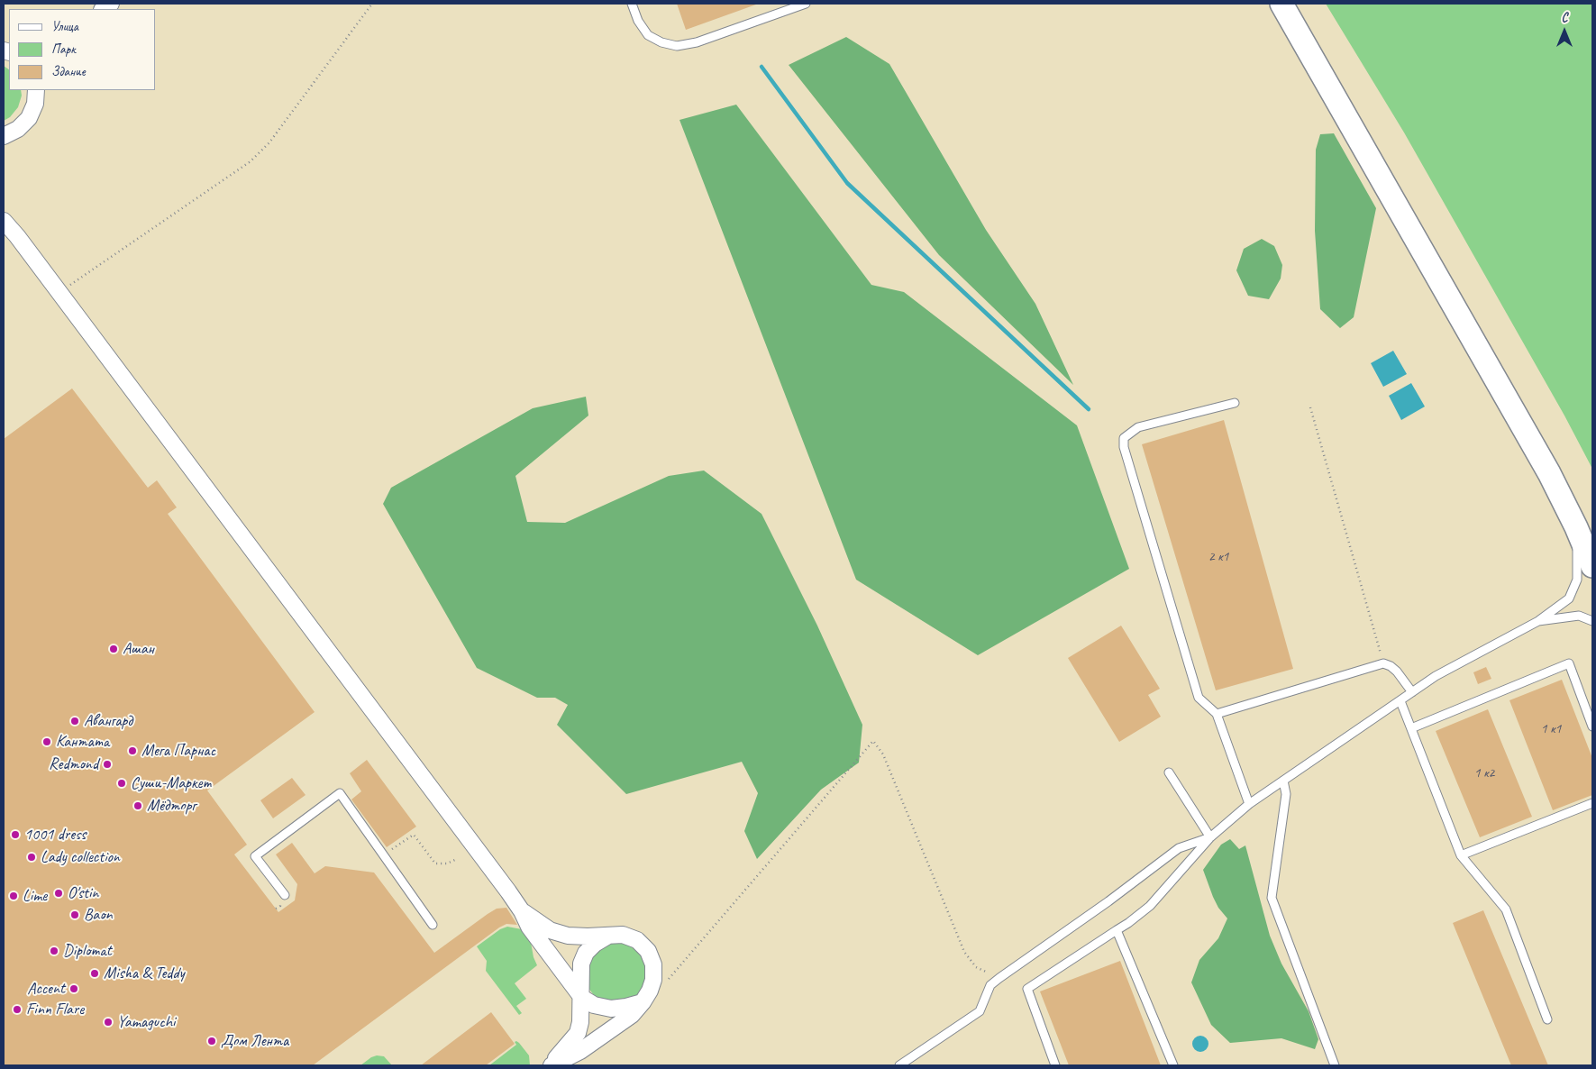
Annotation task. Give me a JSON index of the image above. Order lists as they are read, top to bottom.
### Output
{
  "places": [
    "Ашан",
    "Авангард",
    "Кантата",
    "Мега Парнас",
    "Redmond",
    "Суши-Маркет",
    "Мёдторг",
    "1001 dress",
    "Lady collection",
    "O′stin",
    "Lime",
    "Baon",
    "Diplomat",
    "Misha & Teddy",
    "Accent",
    "Finn Flare",
    "Yamaguchi",
    "Дом Лента"
  ],
  "house_numbers": ["2 к1", "1 к1", "1 к2"],
  "legend": ["Улица", "Парк", "Здание"],
  "north": "top"
}
